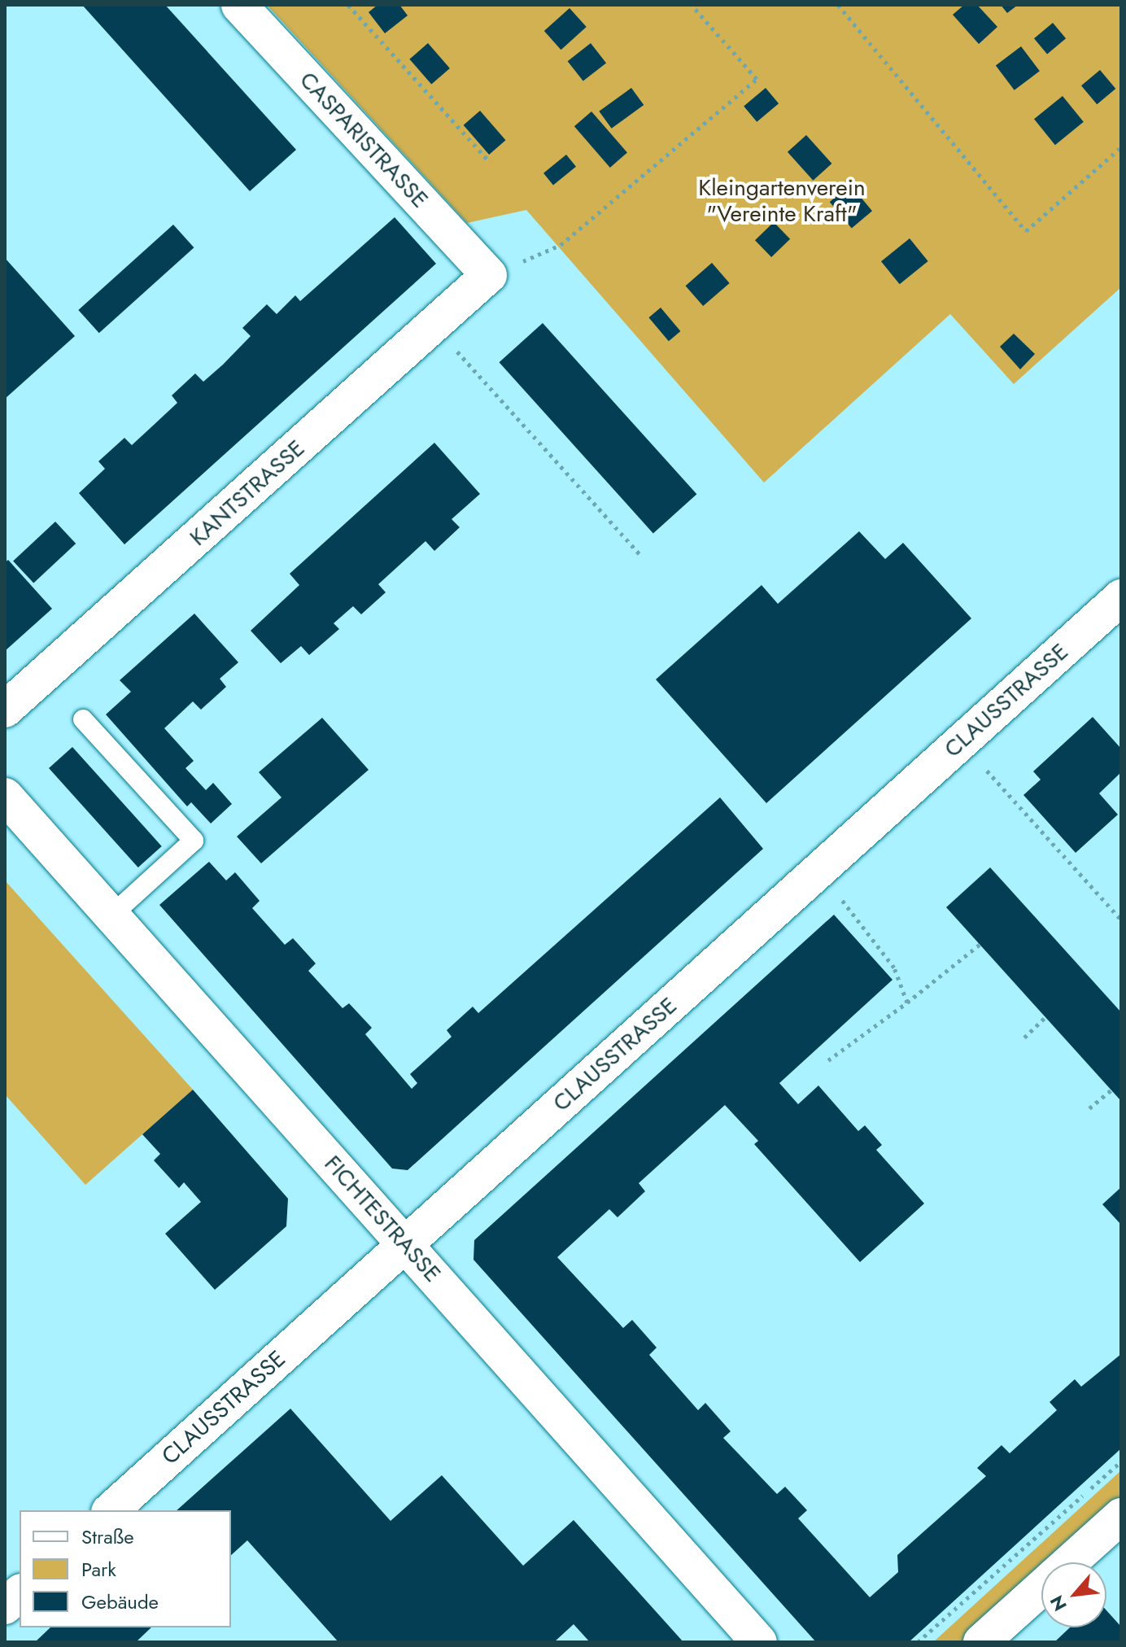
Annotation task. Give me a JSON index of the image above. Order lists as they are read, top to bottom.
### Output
{
  "streets": {
    "street": [
      "CASPARISTRASSE",
      "KANTSTRASSE",
      "CLAUSSTRASSE",
      "FICHTESTRASSE"
    ]
  },
  "crossings": [
    ["CASPARISTRASSE", "KANTSTRASSE"],
    ["CLAUSSTRASSE", "FICHTESTRASSE"]
  ],
  "parks": ["Kleingartenverein \"Vereinte Kraft\""],
  "legend": ["Straße", "Park", "Gebäude"],
  "north": "bottom left"
}
